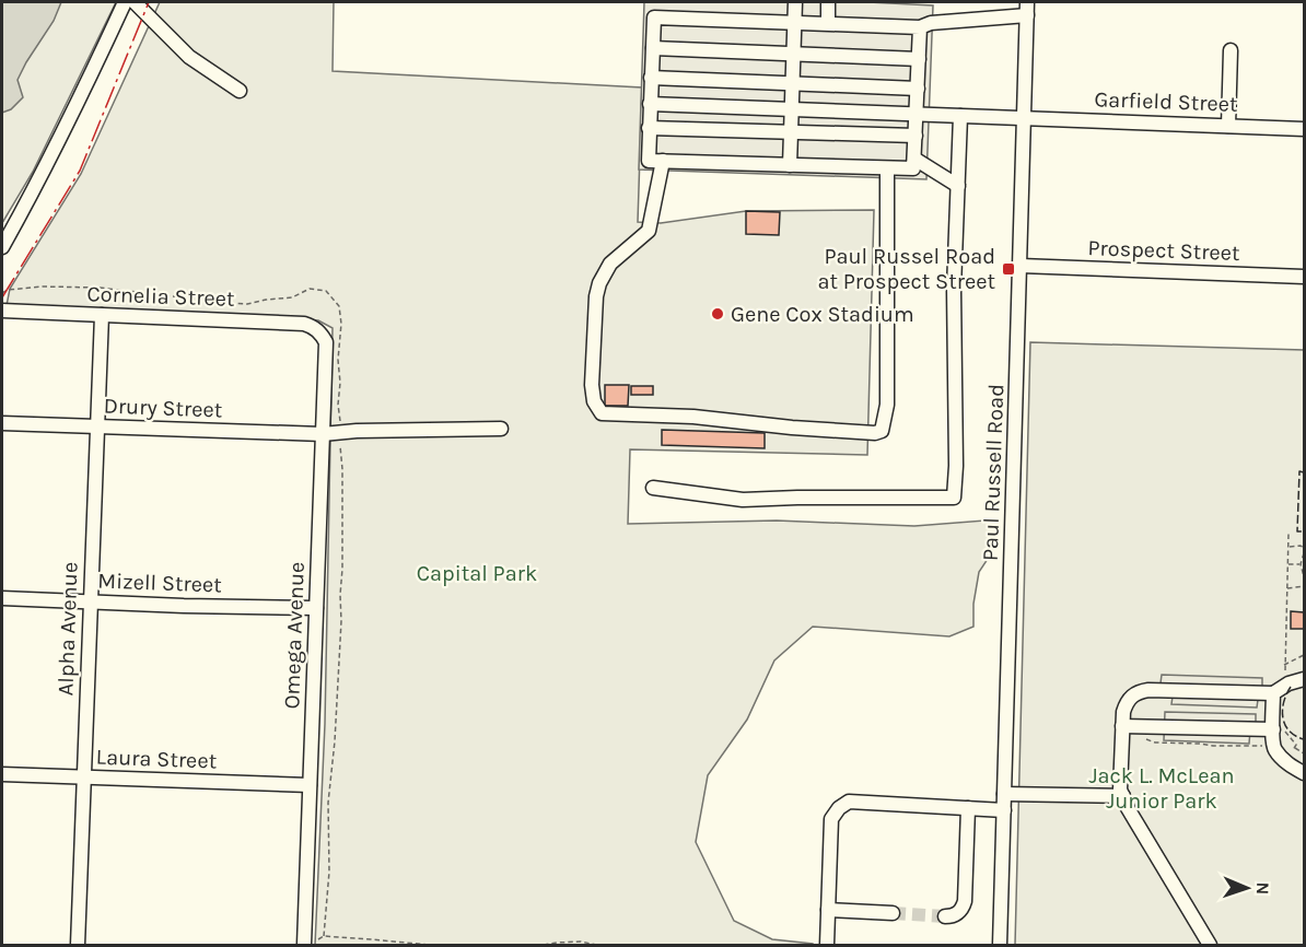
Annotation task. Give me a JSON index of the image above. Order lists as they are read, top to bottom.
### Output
{
  "streets": {
    "street": [
      "Garfield Street",
      "Prospect Street",
      "Cornelia Street",
      "Drury Street",
      "Paul Russell Road",
      "Mizell Street",
      "Alpha Avenue",
      "Omega Avenue",
      "Laura Street"
    ]
  },
  "crossings": [
    ["Garfield Street", "Paul Russell Road"],
    ["Prospect Street", "Paul Russell Road"],
    ["Cornelia Street", "Alpha Avenue"],
    ["Cornelia Street", "Omega Avenue"],
    ["Drury Street", "Alpha Avenue"],
    ["Drury Street", "Omega Avenue"],
    ["Mizell Street", "Alpha Avenue"],
    ["Mizell Street", "Omega Avenue"],
    ["Alpha Avenue", "Laura Street"],
    ["Omega Avenue", "Laura Street"]
  ],
  "parks": ["Capital Park", "Jack L. McLean Junior Park"],
  "places": {
    "transit": ["Paul Russel Road at Prospect Street"],
    "other": ["Gene Cox Stadium"]
  },
  "north": "right"
}
